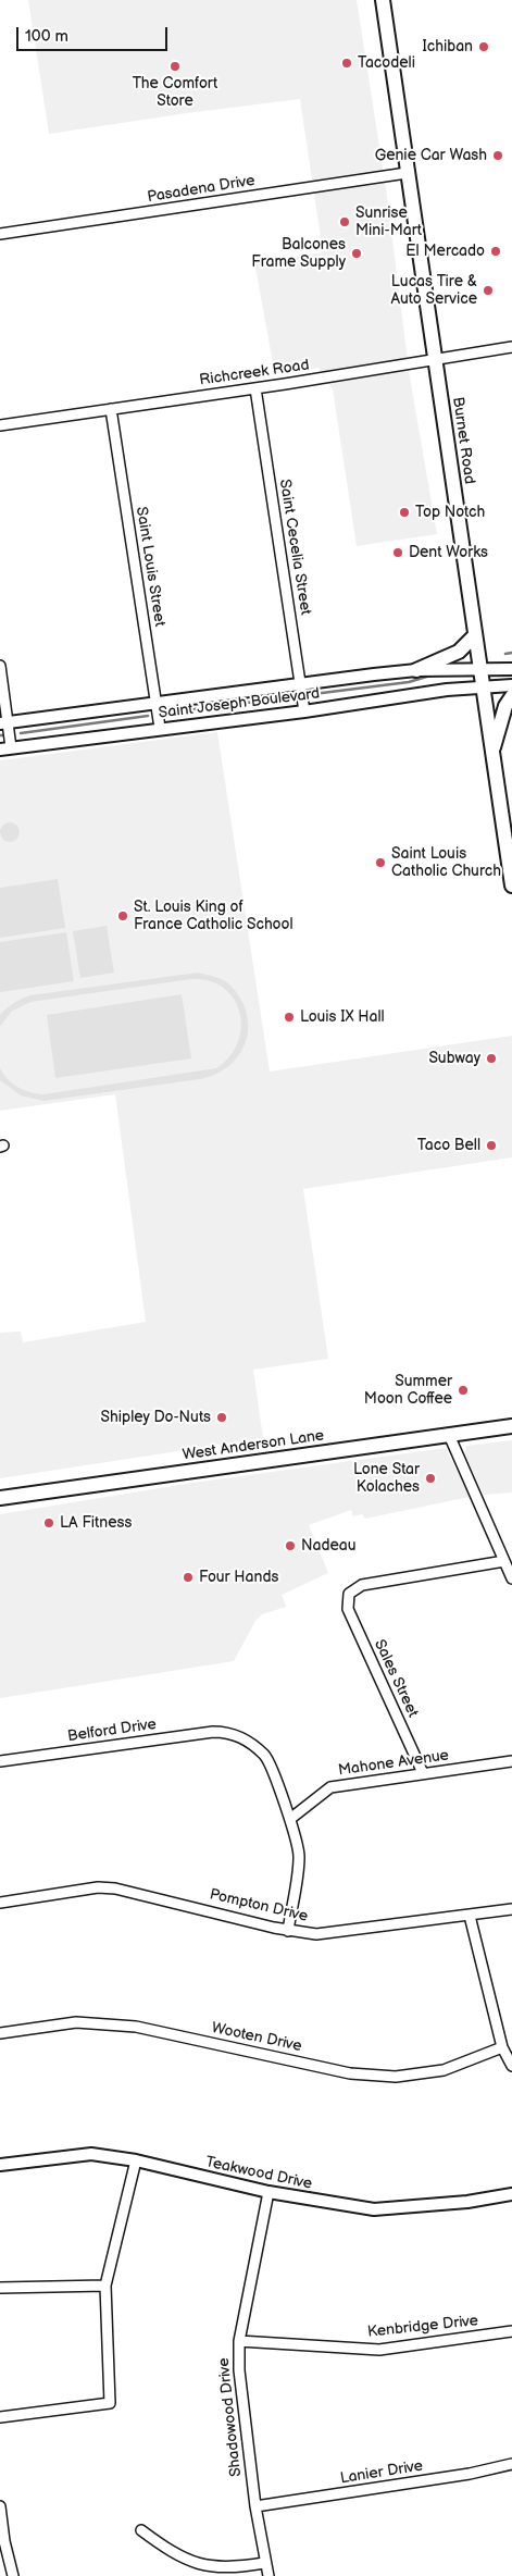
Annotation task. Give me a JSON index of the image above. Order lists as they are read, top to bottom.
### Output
{
  "streets": {
    "main road": ["Burnet Road", "West Anderson Lane"],
    "street": [
      "Pasadena Drive",
      "Richcreek Road",
      "Saint Cecelia Street",
      "Saint Louis Street",
      "Saint Joseph Boulevard",
      "Sales Street",
      "Belford Drive",
      "Mahone Avenue",
      "Pompton Drive",
      "Wooten Drive",
      "Teakwood Drive",
      "Kenbridge Drive",
      "Shadowood Drive",
      "Lanier Drive"
    ]
  },
  "crossings": [
    ["Pasadena Drive", "Burnet Road"],
    ["Richcreek Road", "Burnet Road"],
    ["Richcreek Road", "Saint Cecelia Street"],
    ["Richcreek Road", "Saint Louis Street"],
    ["Burnet Road", "Saint Joseph Boulevard"],
    ["Saint Cecelia Street", "Saint Joseph Boulevard"],
    ["Saint Louis Street", "Saint Joseph Boulevard"],
    ["Sales Street", "Mahone Avenue"],
    ["Belford Drive", "Mahone Avenue"],
    ["Teakwood Drive", "Shadowood Drive"],
    ["Kenbridge Drive", "Shadowood Drive"],
    ["Shadowood Drive", "Lanier Drive"]
  ],
  "places": [
    "Ichiban",
    "Tacodeli",
    "The Comfort Store",
    "Genie Car Wash",
    "Sunrise Mini-Mart",
    "El Mercado",
    "Balcones Frame Supply",
    "Lucas Tire & Auto Service",
    "Top Notch",
    "Dent Works",
    "Saint Louis Catholic Church",
    "St. Louis King of France Catholic School",
    "Louis IX Hall",
    "Subway",
    "Taco Bell",
    "Summer Moon Coffee",
    "Shipley Do-Nuts",
    "Lone Star Kolaches",
    "LA Fitness",
    "Nadeau",
    "Four Hands"
  ],
  "scale_bar": "100 m"
}
